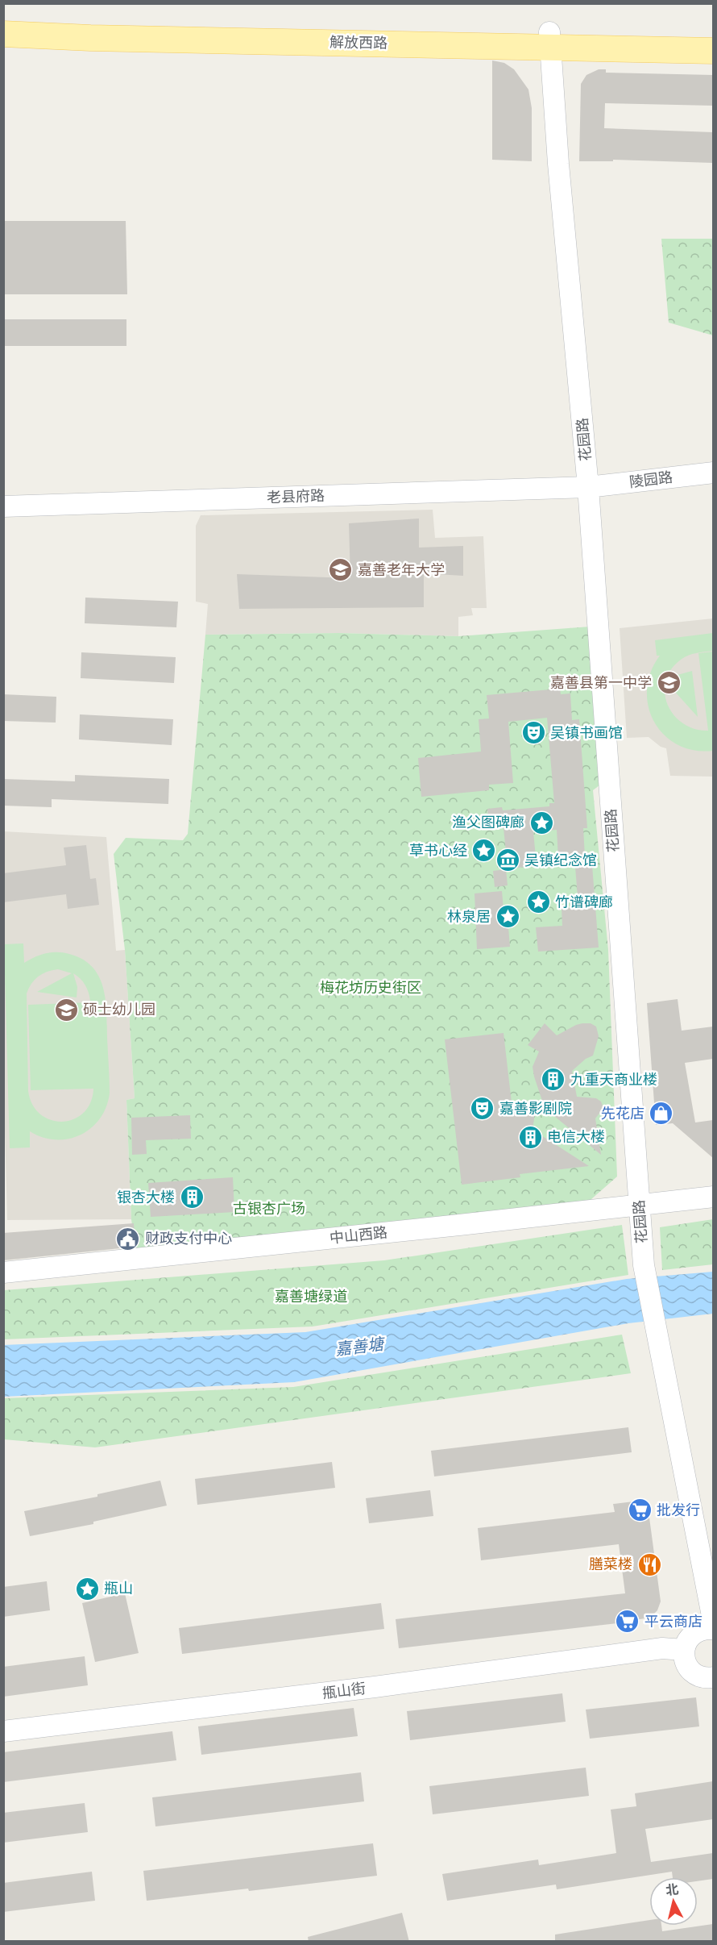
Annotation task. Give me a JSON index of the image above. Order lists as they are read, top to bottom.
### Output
{
  "streets": {
    "main road": ["解放西路"],
    "street": [
      "花园路",
      "陵园路",
      "老县府路",
      "中山西路",
      "甁山街"
    ]
  },
  "crossings": [
    ["解放西路", "花园路"],
    ["花园路", "陵园路"],
    ["花园路", "老县府路"],
    ["花园路", "中山西路"],
    ["陵园路", "老县府路"]
  ],
  "water": ["嘉善塘"],
  "parks": ["梅花坊历史街区", "古银杏广场", "嘉善塘绿道"],
  "places": {
    "school or university": ["嘉善老年大学", "嘉善县第一中学", "硕士幼儿园"],
    "theatre": ["吴镇书画馆", "嘉善影剧院"],
    "place": [
      "渔父图碑廊",
      "草书心经",
      "竹谱碑廊",
      "林泉居",
      "瓶山"
    ],
    "museum": ["吴镇纪念馆"],
    "building": ["九重天商业楼", "电信大楼", "银杏大楼"],
    "shop": ["先花店"],
    "public building": ["财政支付中心"],
    "supermarket": ["批发行", "平云商店"],
    "restaurant": ["膳菜楼"]
  },
  "north": "top"
}
